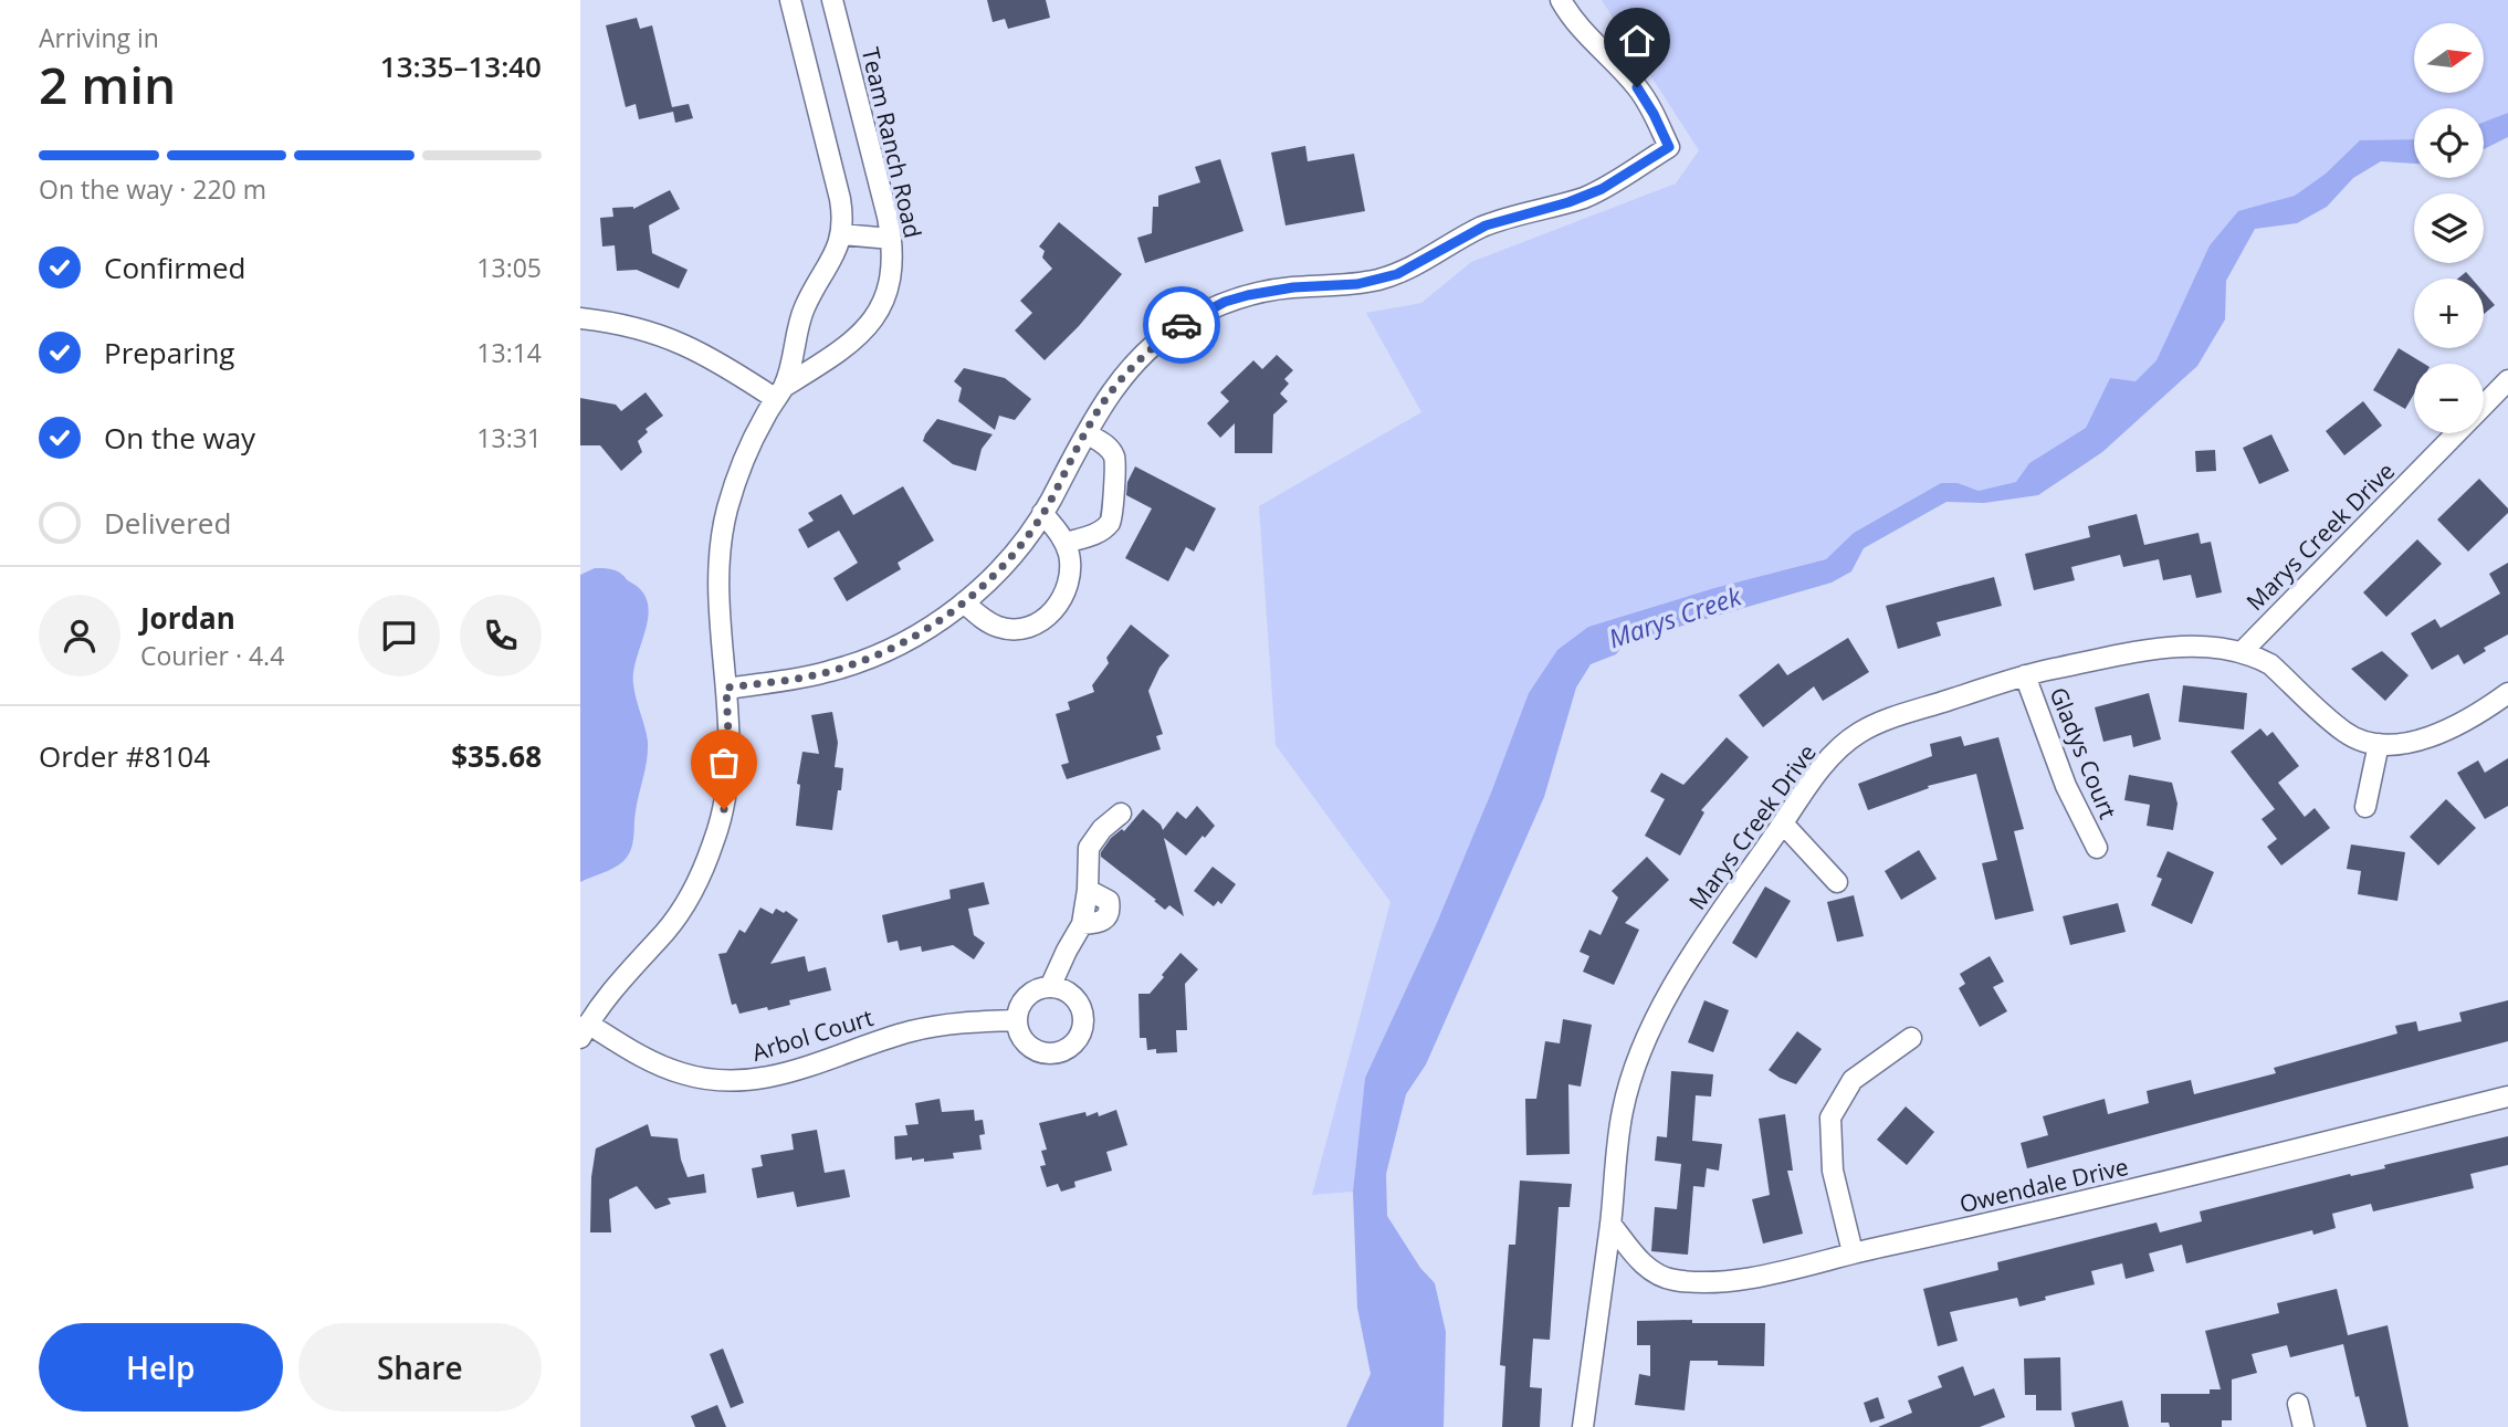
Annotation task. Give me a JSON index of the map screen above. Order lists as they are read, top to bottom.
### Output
{
  "streets": {
    "street": [
      "Team Ranch Road",
      "Marys Creek Drive",
      "Gladys Court",
      "Arbol Court",
      "Owendale Drive"
    ]
  },
  "crossings": [
    ["Team Ranch Road", "Arbol Court"],
    ["Marys Creek Drive", "Gladys Court"],
    ["Marys Creek Drive", "Owendale Drive"]
  ],
  "water": ["Marys Creek"],
  "north": "right",
  "page": {
    "heading": ["2 min", "Arriving in", "13:35–13:40"],
    "panel": [
      "Jordan",
      "Courier · 4.4",
      "Order #8104",
      "$35.68"
    ],
    "map_buttons": ["+", "−"],
    "bar": "On the way · 220 m",
    "list": [
      ["Confirmed", "13:05"],
      ["Preparing", "13:14"],
      ["On the way", "13:31"],
      "Delivered"
    ],
    "buttons": ["Help", "Share"]
  }
}
